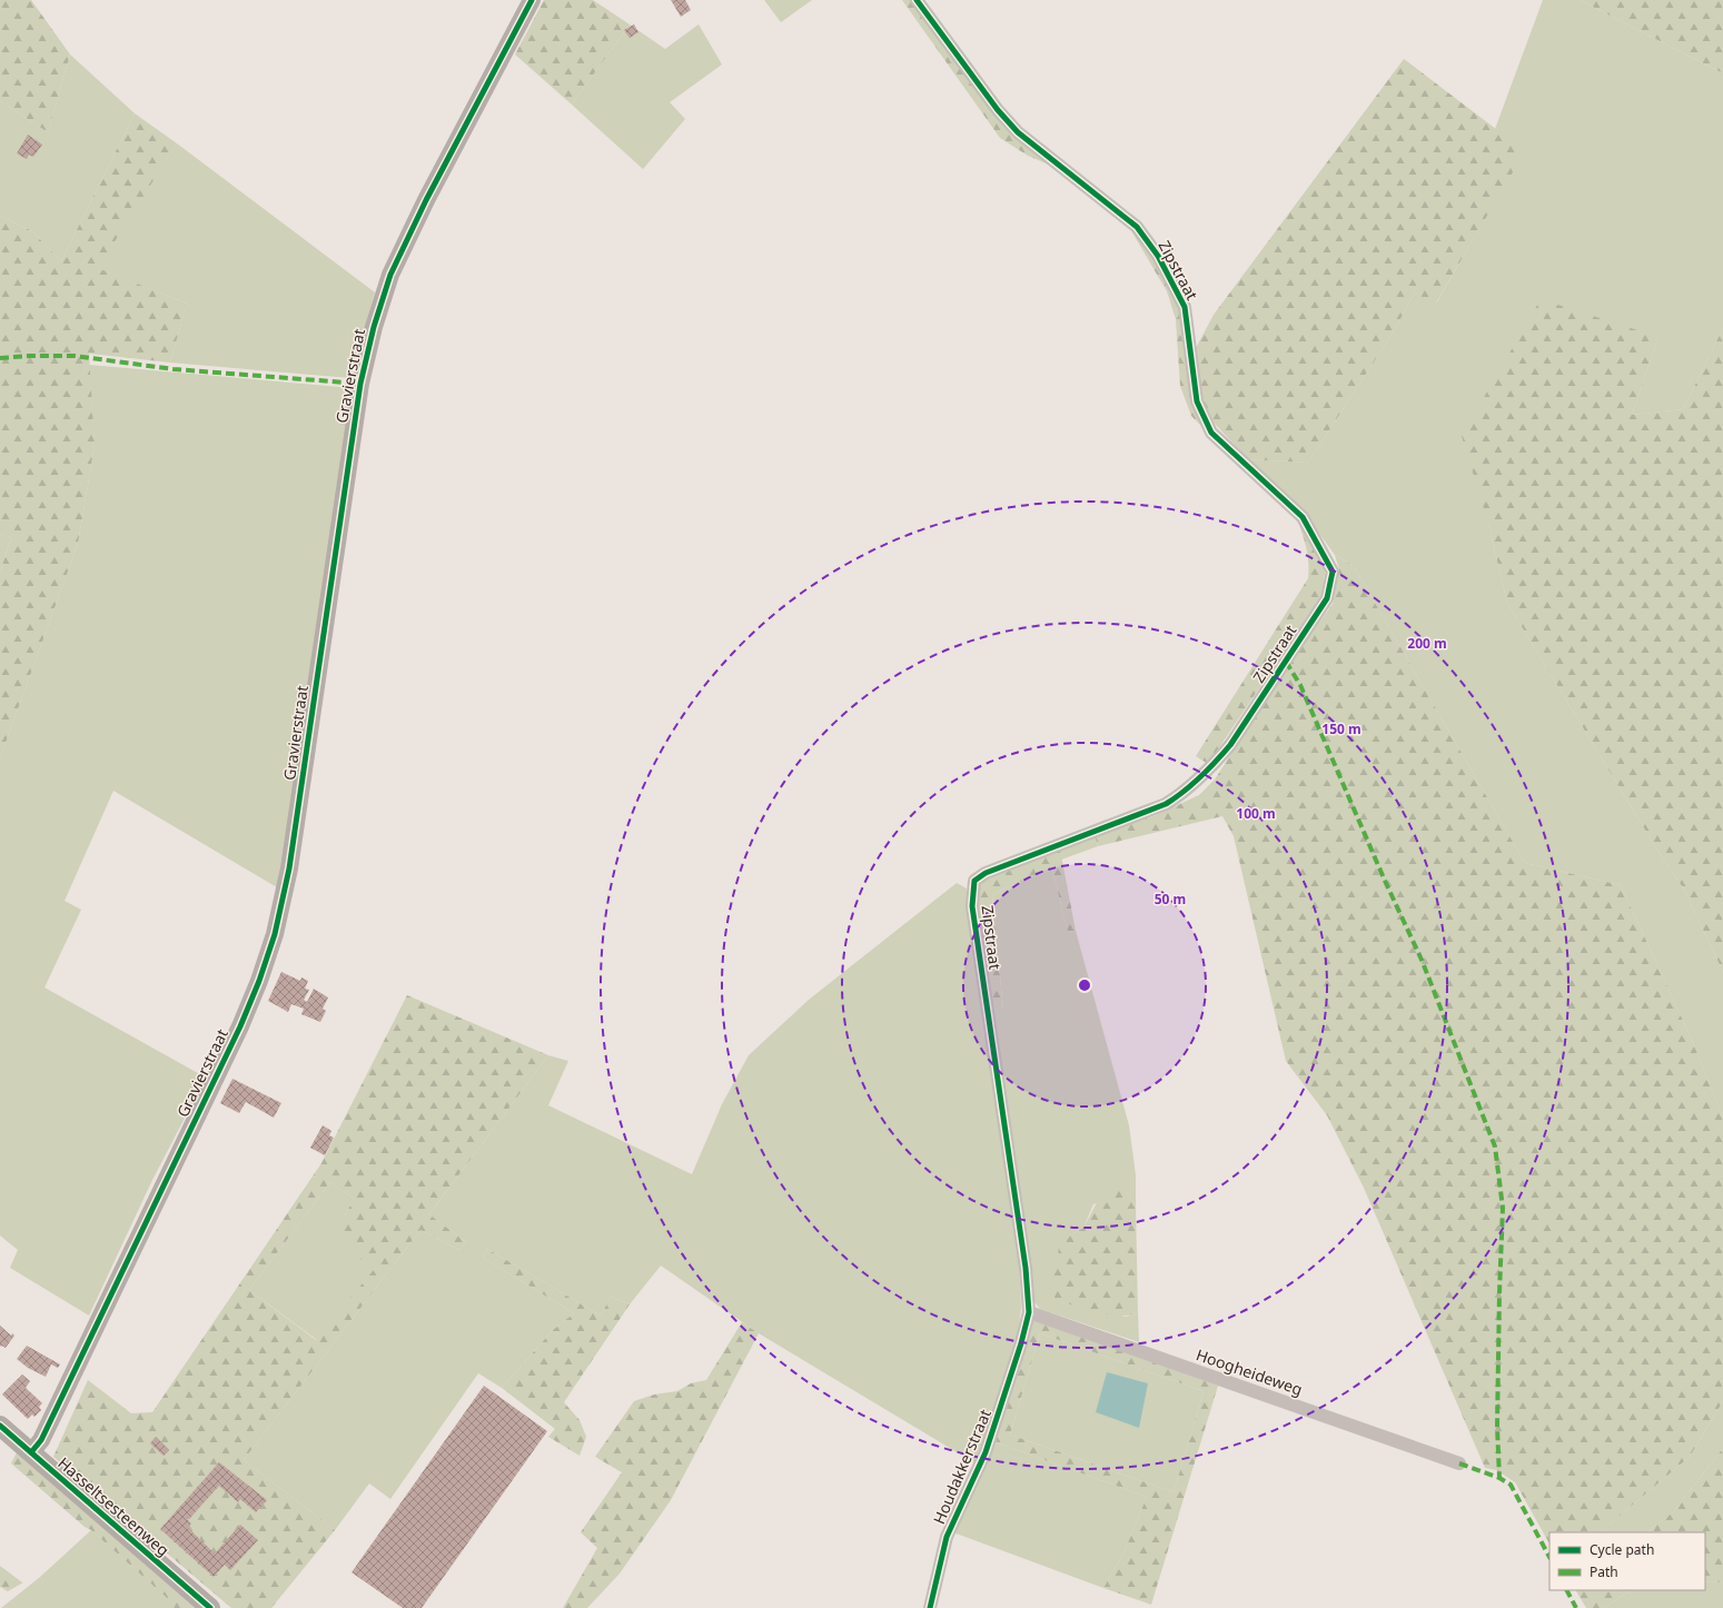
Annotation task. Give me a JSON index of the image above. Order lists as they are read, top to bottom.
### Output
{
  "streets": {
    "main road": ["Hasseltsesteenweg"],
    "street": [
      "Zipstraat",
      "Gravierstraat",
      "Hoogheideweg",
      "Houdakkerstraat"
    ]
  },
  "crossings": [
    ["Zipstraat", "Hoogheideweg"],
    ["Zipstraat", "Houdakkerstraat"],
    ["Gravierstraat", "Hasseltsesteenweg"],
    ["Hoogheideweg", "Houdakkerstraat"]
  ],
  "legend": ["Cycle path", "Path"],
  "rings": [
    "200 m",
    "150 m",
    "100 m",
    "50 m"
  ]
}
